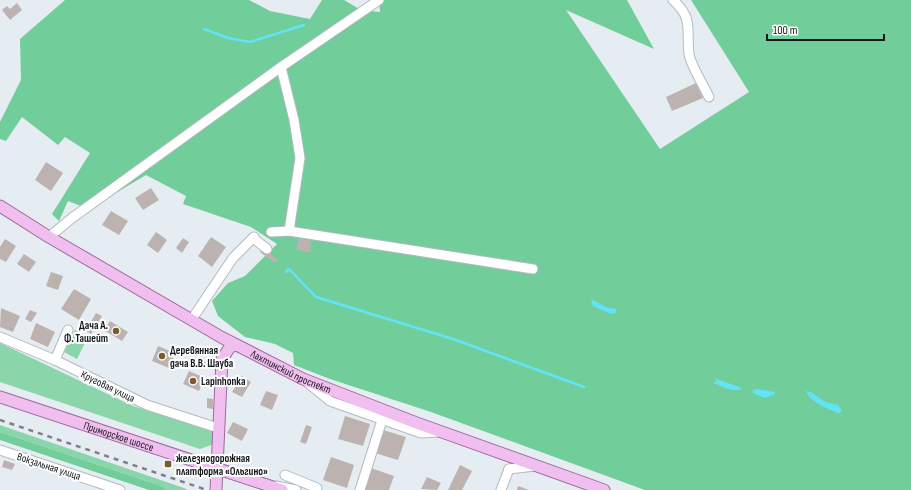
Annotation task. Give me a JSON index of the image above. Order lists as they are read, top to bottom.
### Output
{
  "streets": {
    "main road": ["Лахтинский проспект", "Приморское шоссе"],
    "street": ["Круговая улица", "Вокзальная улица"]
  },
  "places": {
    "other": ["Дача А. Ф. Ташейт", "Деревянная дача В.В. Шауба", "Lapinhonka"],
    "transit": ["железнодорожная платформа «Ольгино»"]
  },
  "scale_bar": "100 m"
}
